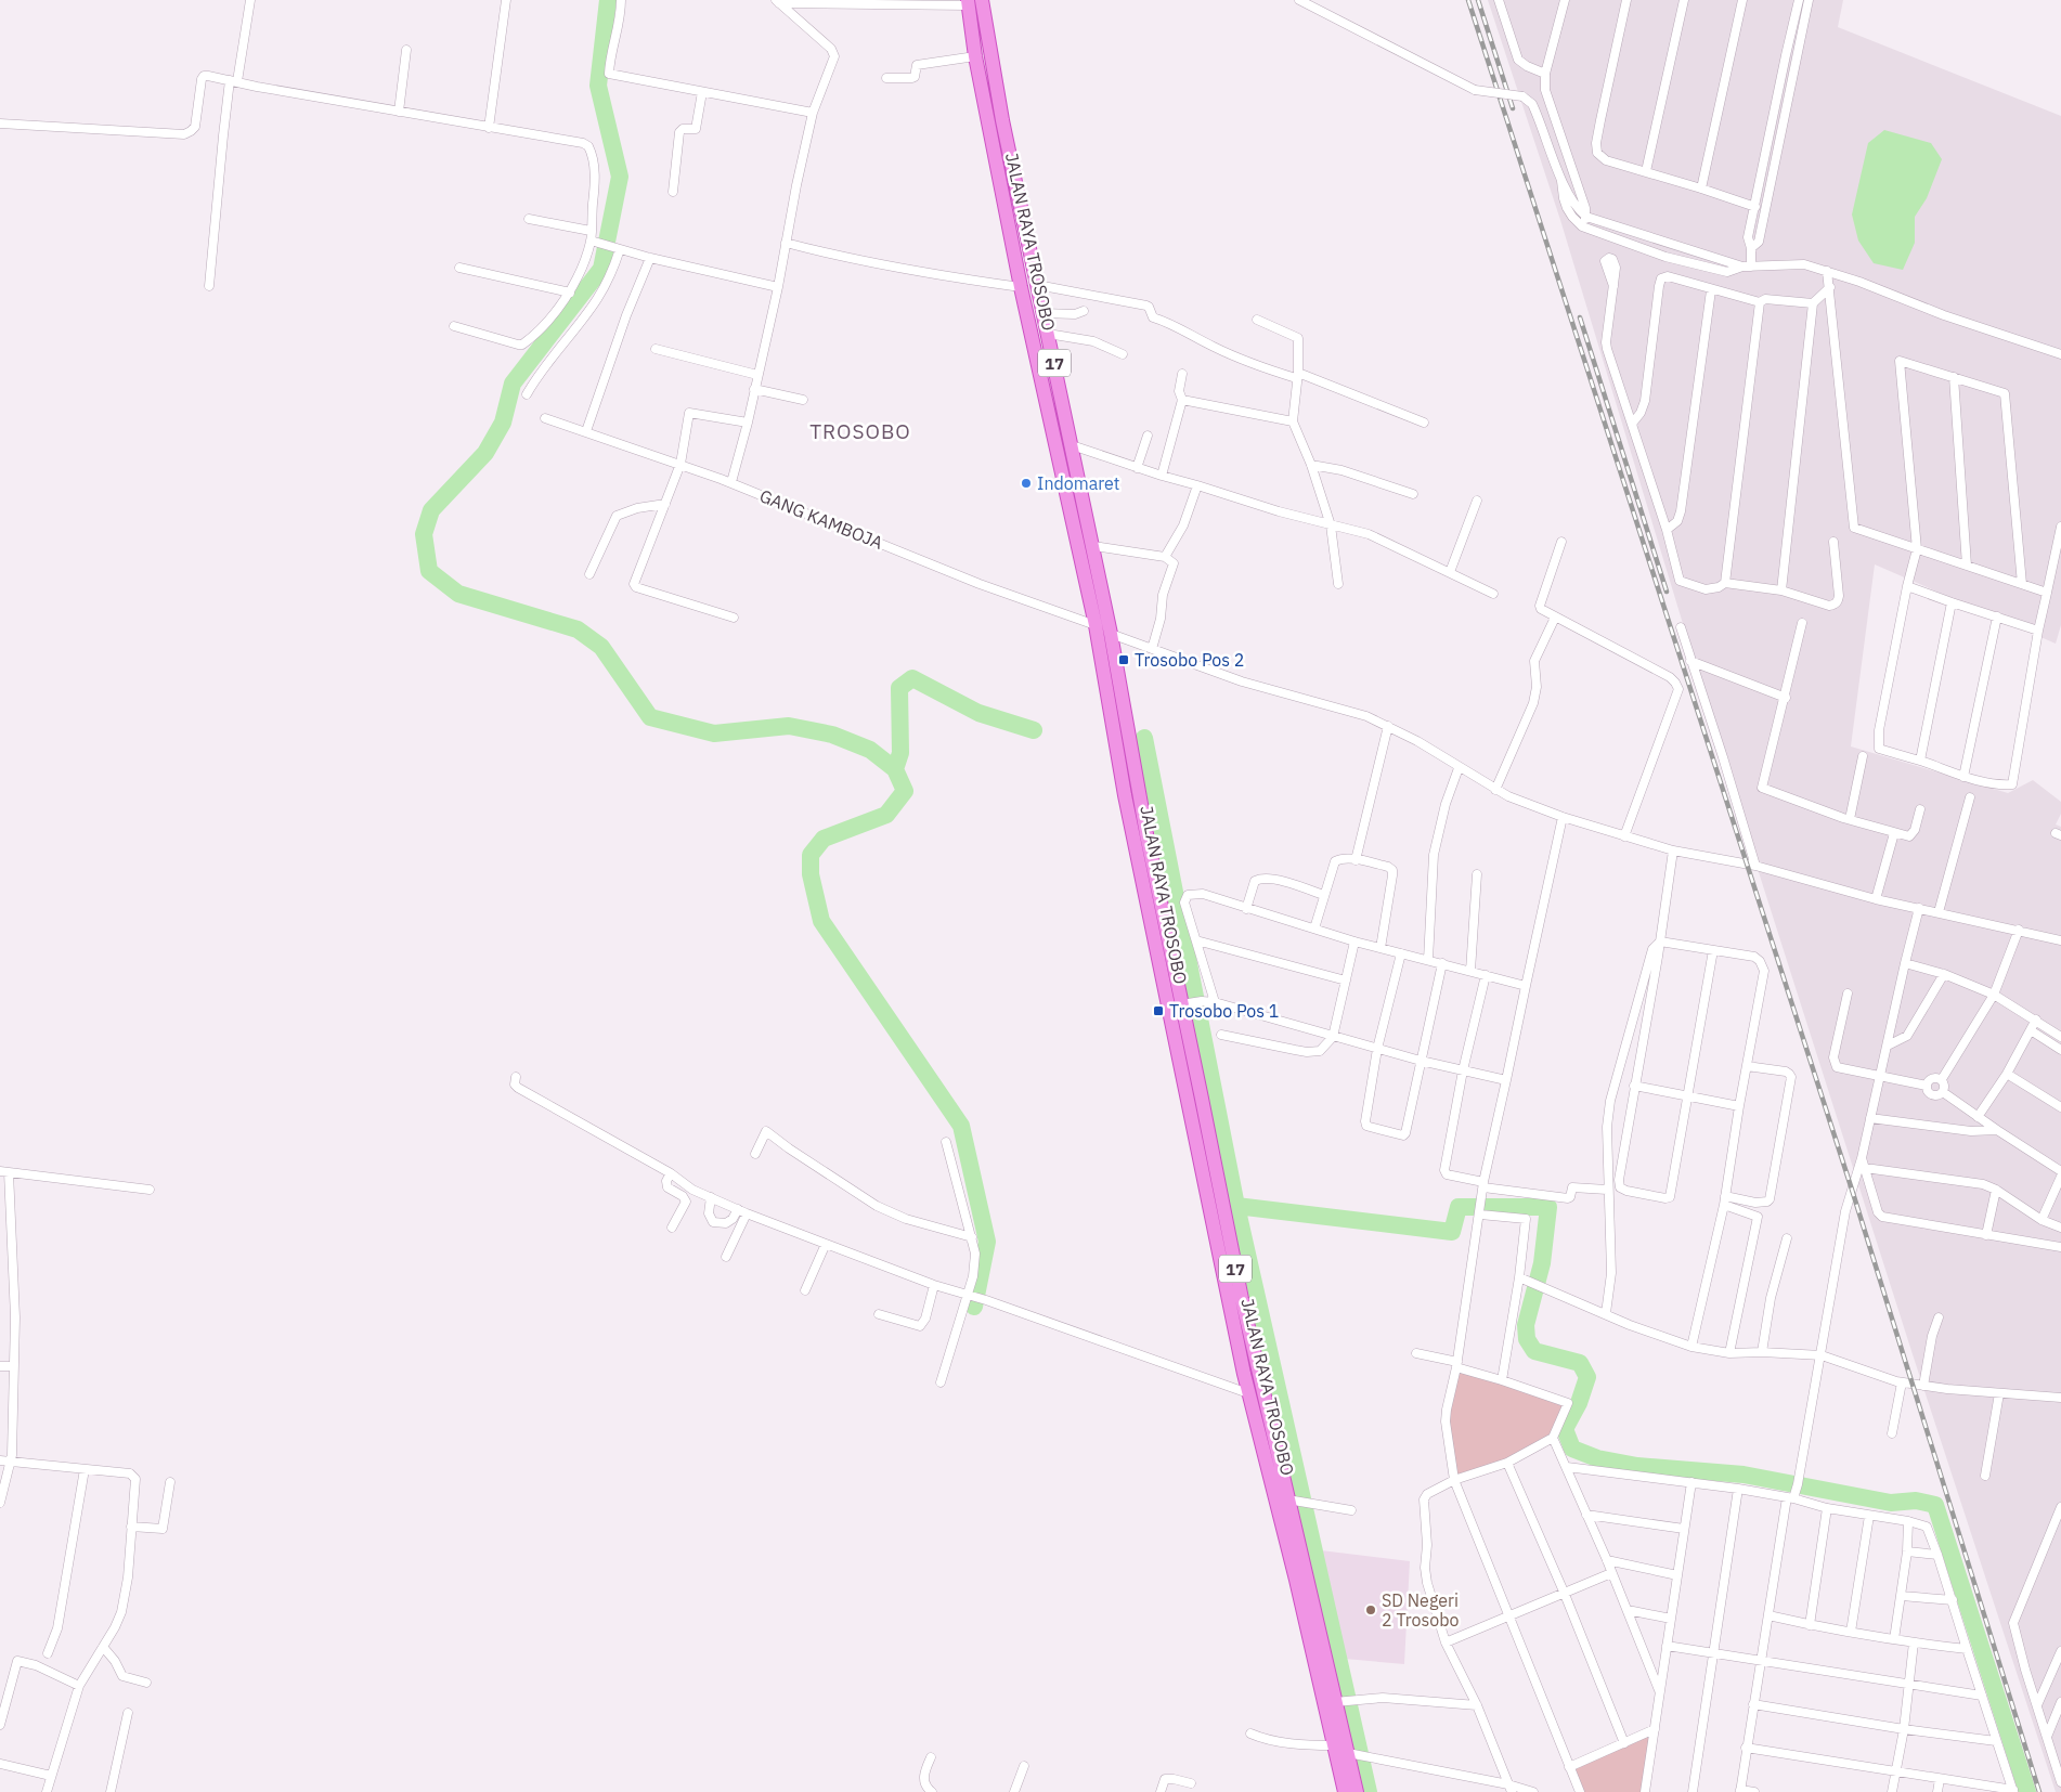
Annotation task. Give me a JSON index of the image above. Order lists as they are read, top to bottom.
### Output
{
  "streets": {
    "highway": ["JALAN RAYA TROSOBO", "17"],
    "street": ["GANG KAMBOJA"]
  },
  "crossings": [
    ["JALAN RAYA TROSOBO", "GANG KAMBOJA"]
  ],
  "districts": ["TROSOBO"],
  "places": {
    "other": ["Indomaret", "SD Negeri 2 Trosobo"],
    "transit": ["Trosobo Pos 2", "Trosobo Pos 1"]
  }
}
